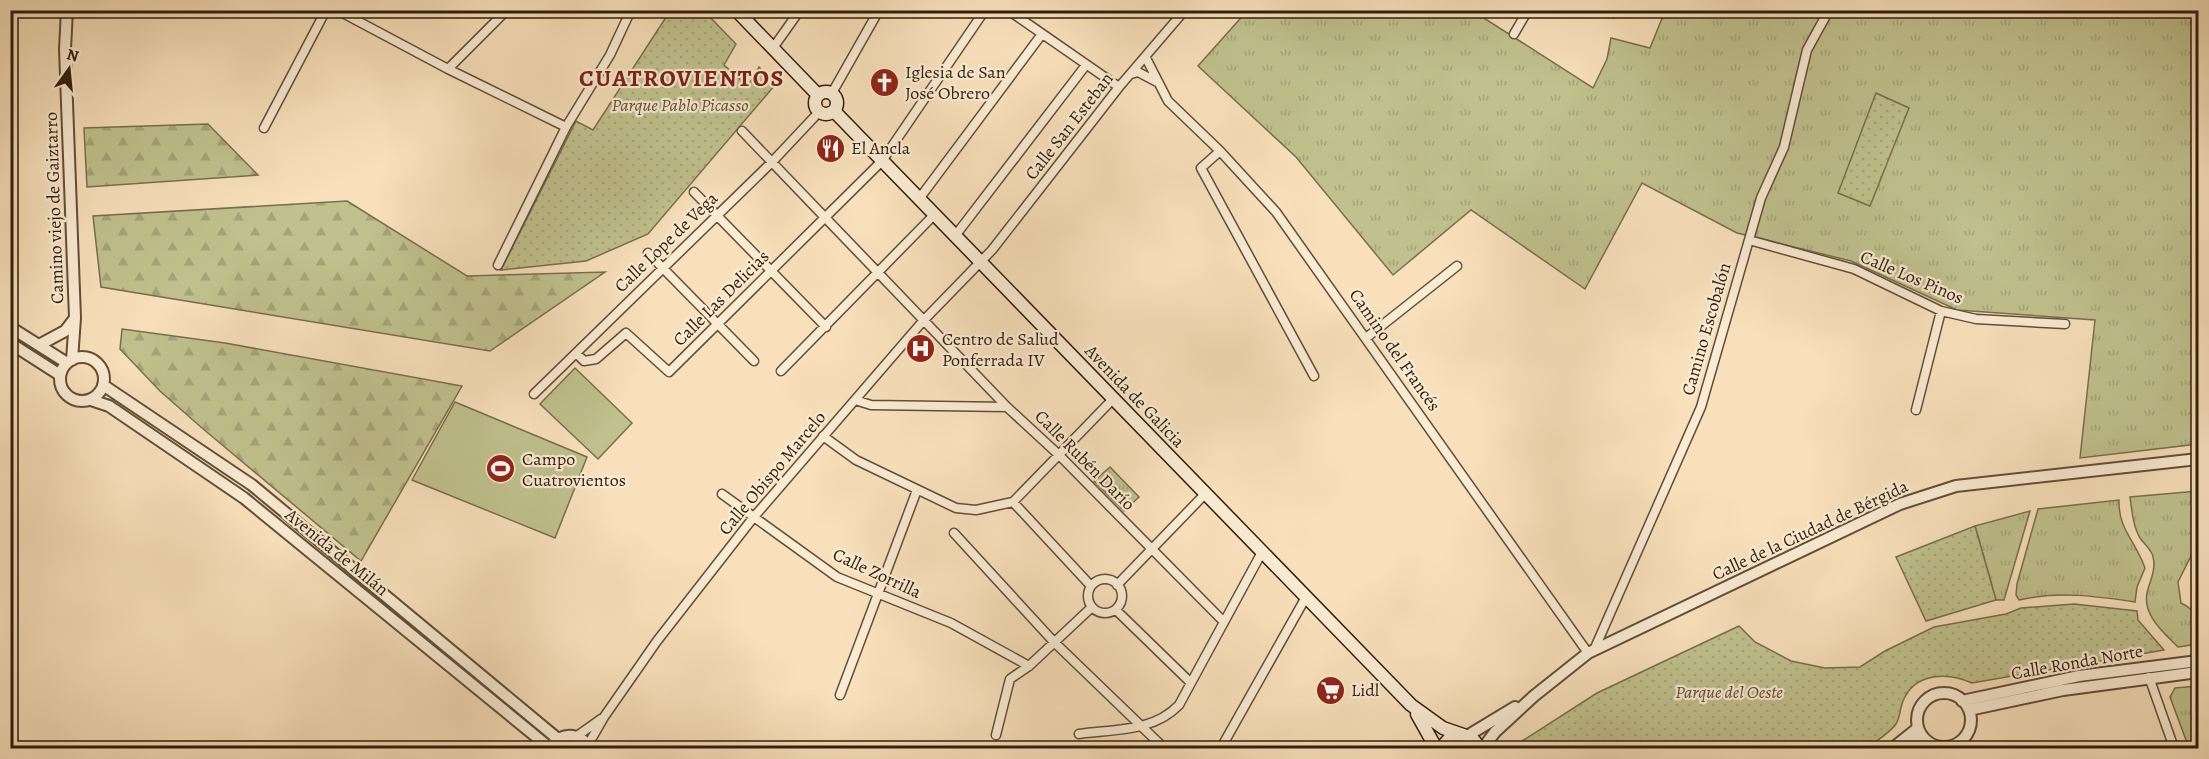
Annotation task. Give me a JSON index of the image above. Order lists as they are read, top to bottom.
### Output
{
  "streets": {
    "main road": ["Avenida de Galicia"],
    "street": [
      "Calle San Esteban",
      "Camino viejo de Gaiztarro",
      "Calle Lope de Vega",
      "Calle Los Pinos",
      "Calle Las Delicias",
      "Camino Escobalón",
      "Camino del Francés",
      "Calle Rubén Darío",
      "Calle Obispo Marcelo",
      "Calle de la Ciudad de Bérgida",
      "Avenida de Milán",
      "Calle Zorrilla",
      "Calle Ronda Norte"
    ]
  },
  "crossings": [
    ["Calle San Esteban", "Camino del Francés"],
    ["Calle San Esteban", "Avenida de Galicia"],
    ["Calle San Esteban", "Calle Obispo Marcelo"],
    ["Camino viejo de Gaiztarro", "Avenida de Milán"],
    ["Calle Lope de Vega", "Calle Las Delicias"],
    ["Calle Lope de Vega", "Avenida de Galicia"],
    ["Calle Lope de Vega", "Calle Rubén Darío"],
    ["Calle Los Pinos", "Camino Escobalón"],
    ["Calle Las Delicias", "Avenida de Galicia"],
    ["Calle Las Delicias", "Calle Rubén Darío"],
    ["Camino Escobalón", "Camino del Francés"],
    ["Camino Escobalón", "Calle de la Ciudad de Bérgida"],
    ["Camino del Francés", "Calle de la Ciudad de Bérgida"],
    ["Avenida de Galicia", "Calle Obispo Marcelo"],
    ["Avenida de Galicia", "Calle de la Ciudad de Bérgida"],
    ["Calle Rubén Darío", "Calle Obispo Marcelo"],
    ["Calle Obispo Marcelo", "Calle Zorrilla"]
  ],
  "districts": ["CUATROVIENTOS"],
  "parks": ["Parque Pablo Picasso", "Parque del Oeste"],
  "places": {
    "church": ["Iglesia de San José Obrero"],
    "restaurant": ["El Ancla"],
    "hospital": ["Centro de Salud Ponferrada IV"],
    "sports": ["Campo Cuatrovientos"],
    "supermarket": ["Lidl"]
  },
  "north": "top"
}
